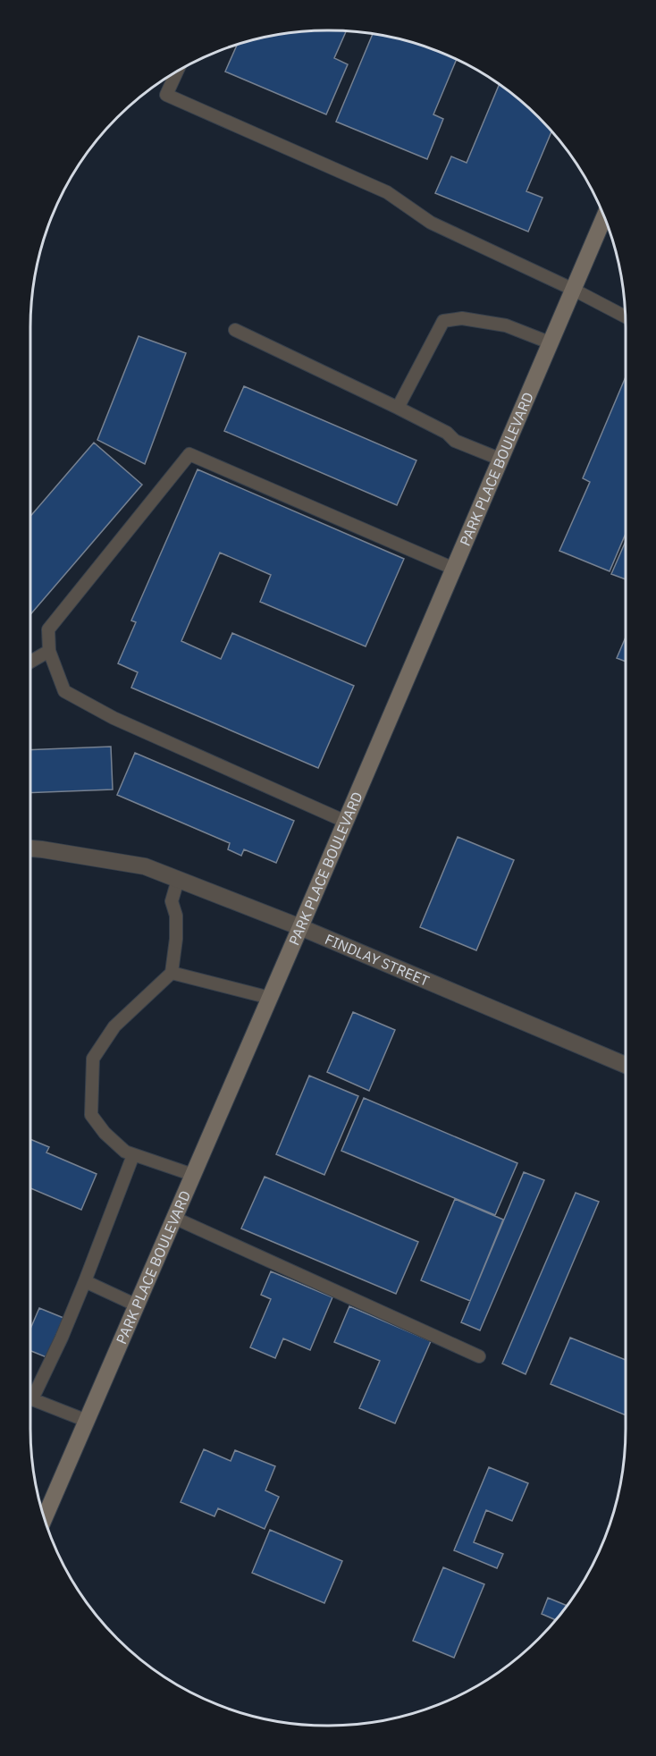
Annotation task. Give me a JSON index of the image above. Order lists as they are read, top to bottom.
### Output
{
  "streets": {
    "street": ["PARK PLACE BOULEVARD", "FINDLAY STREET"]
  },
  "crossings": [
    ["PARK PLACE BOULEVARD", "FINDLAY STREET"]
  ]
}
